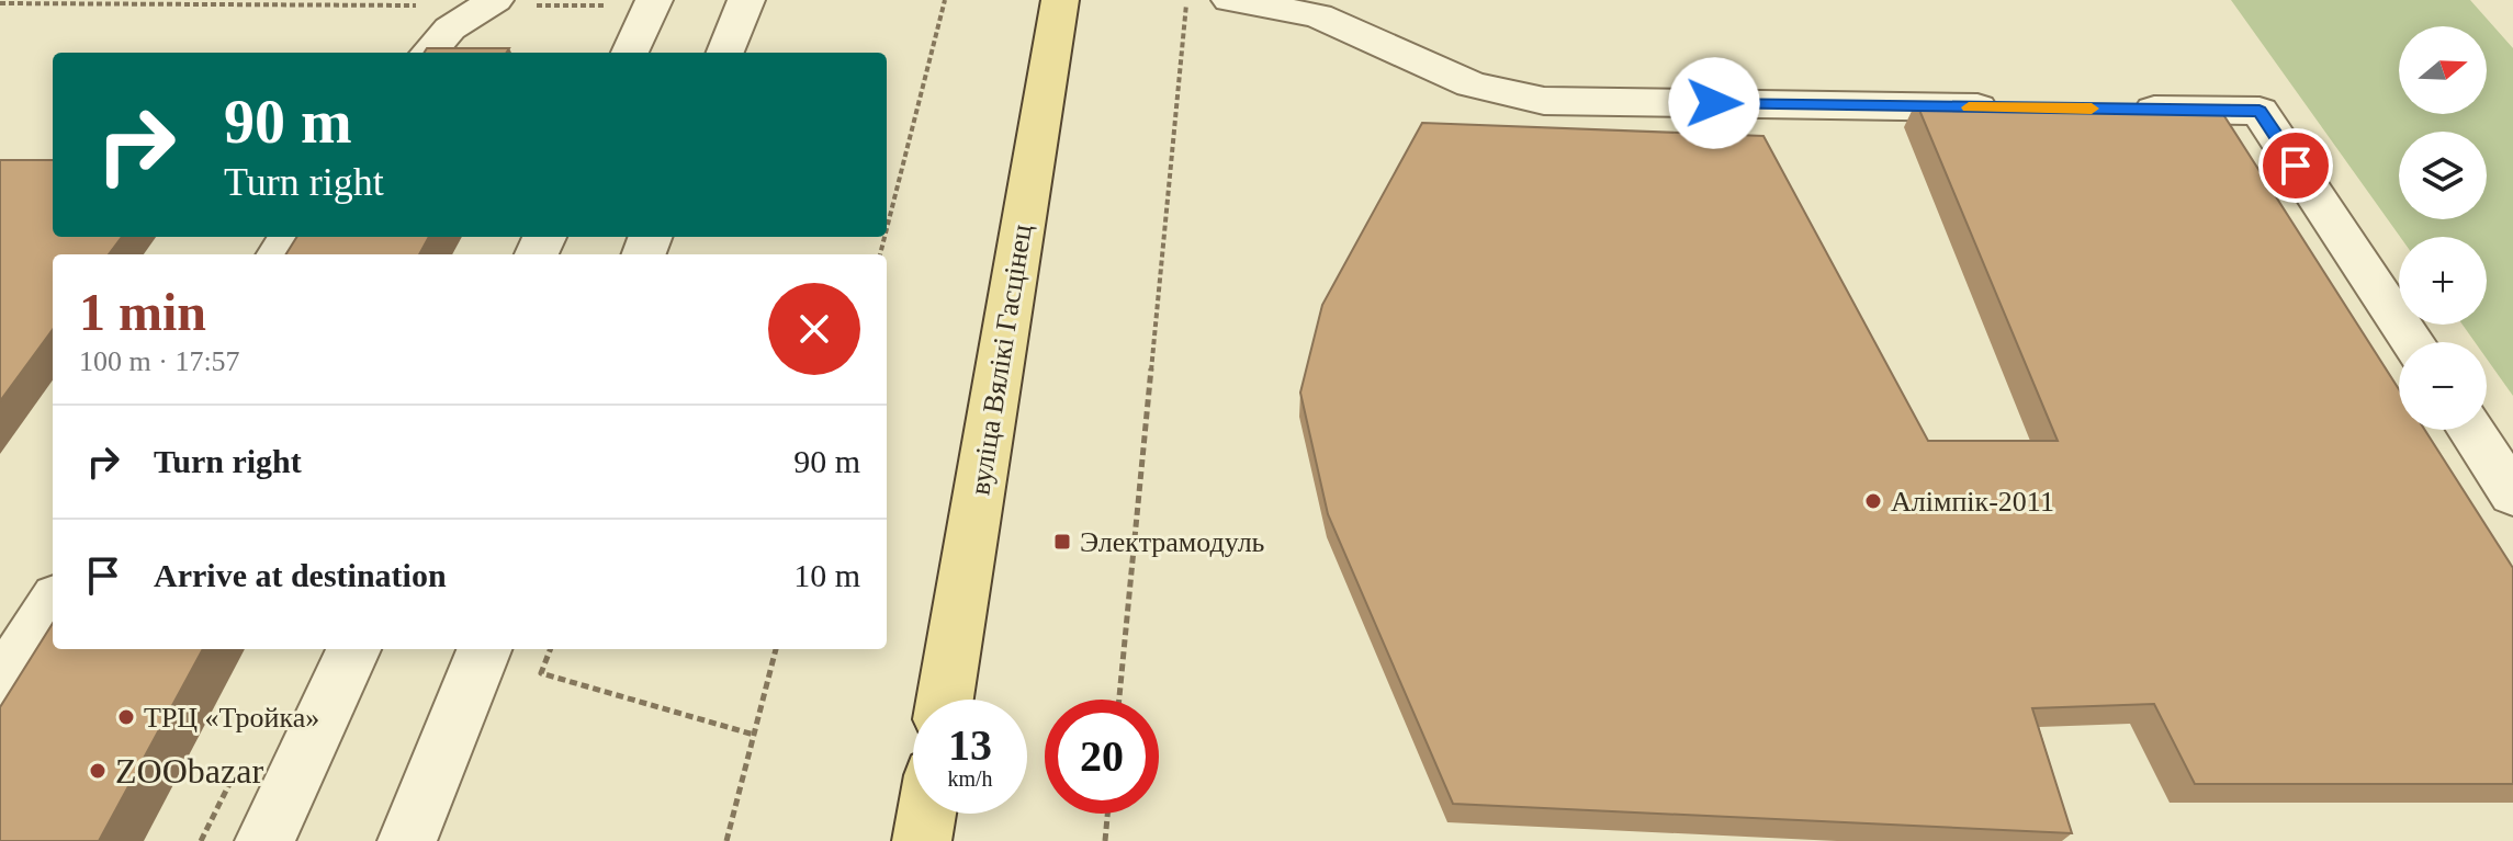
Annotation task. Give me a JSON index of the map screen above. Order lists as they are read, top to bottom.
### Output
{
  "streets": {
    "main road": ["вуліца Вялікі Гасцінец"]
  },
  "places": {
    "other": ["Алімпік-2011", "ТРЦ «Тройка»", "ZOObazar"],
    "transit": ["Электрамодуль"]
  },
  "north": "right",
  "page": {
    "map_buttons": ["+", "−"],
    "turn": ["90 m", "Turn right"],
    "heading": ["1 min", "100 m · 17:57"],
    "list": [
      {
        "name": "Turn right",
        "value": "90 m"
      },
      {
        "name": "Arrive at destination",
        "value": "10 m"
      }
    ],
    "speed": "13 km/h",
    "limit": "20"
  }
}
